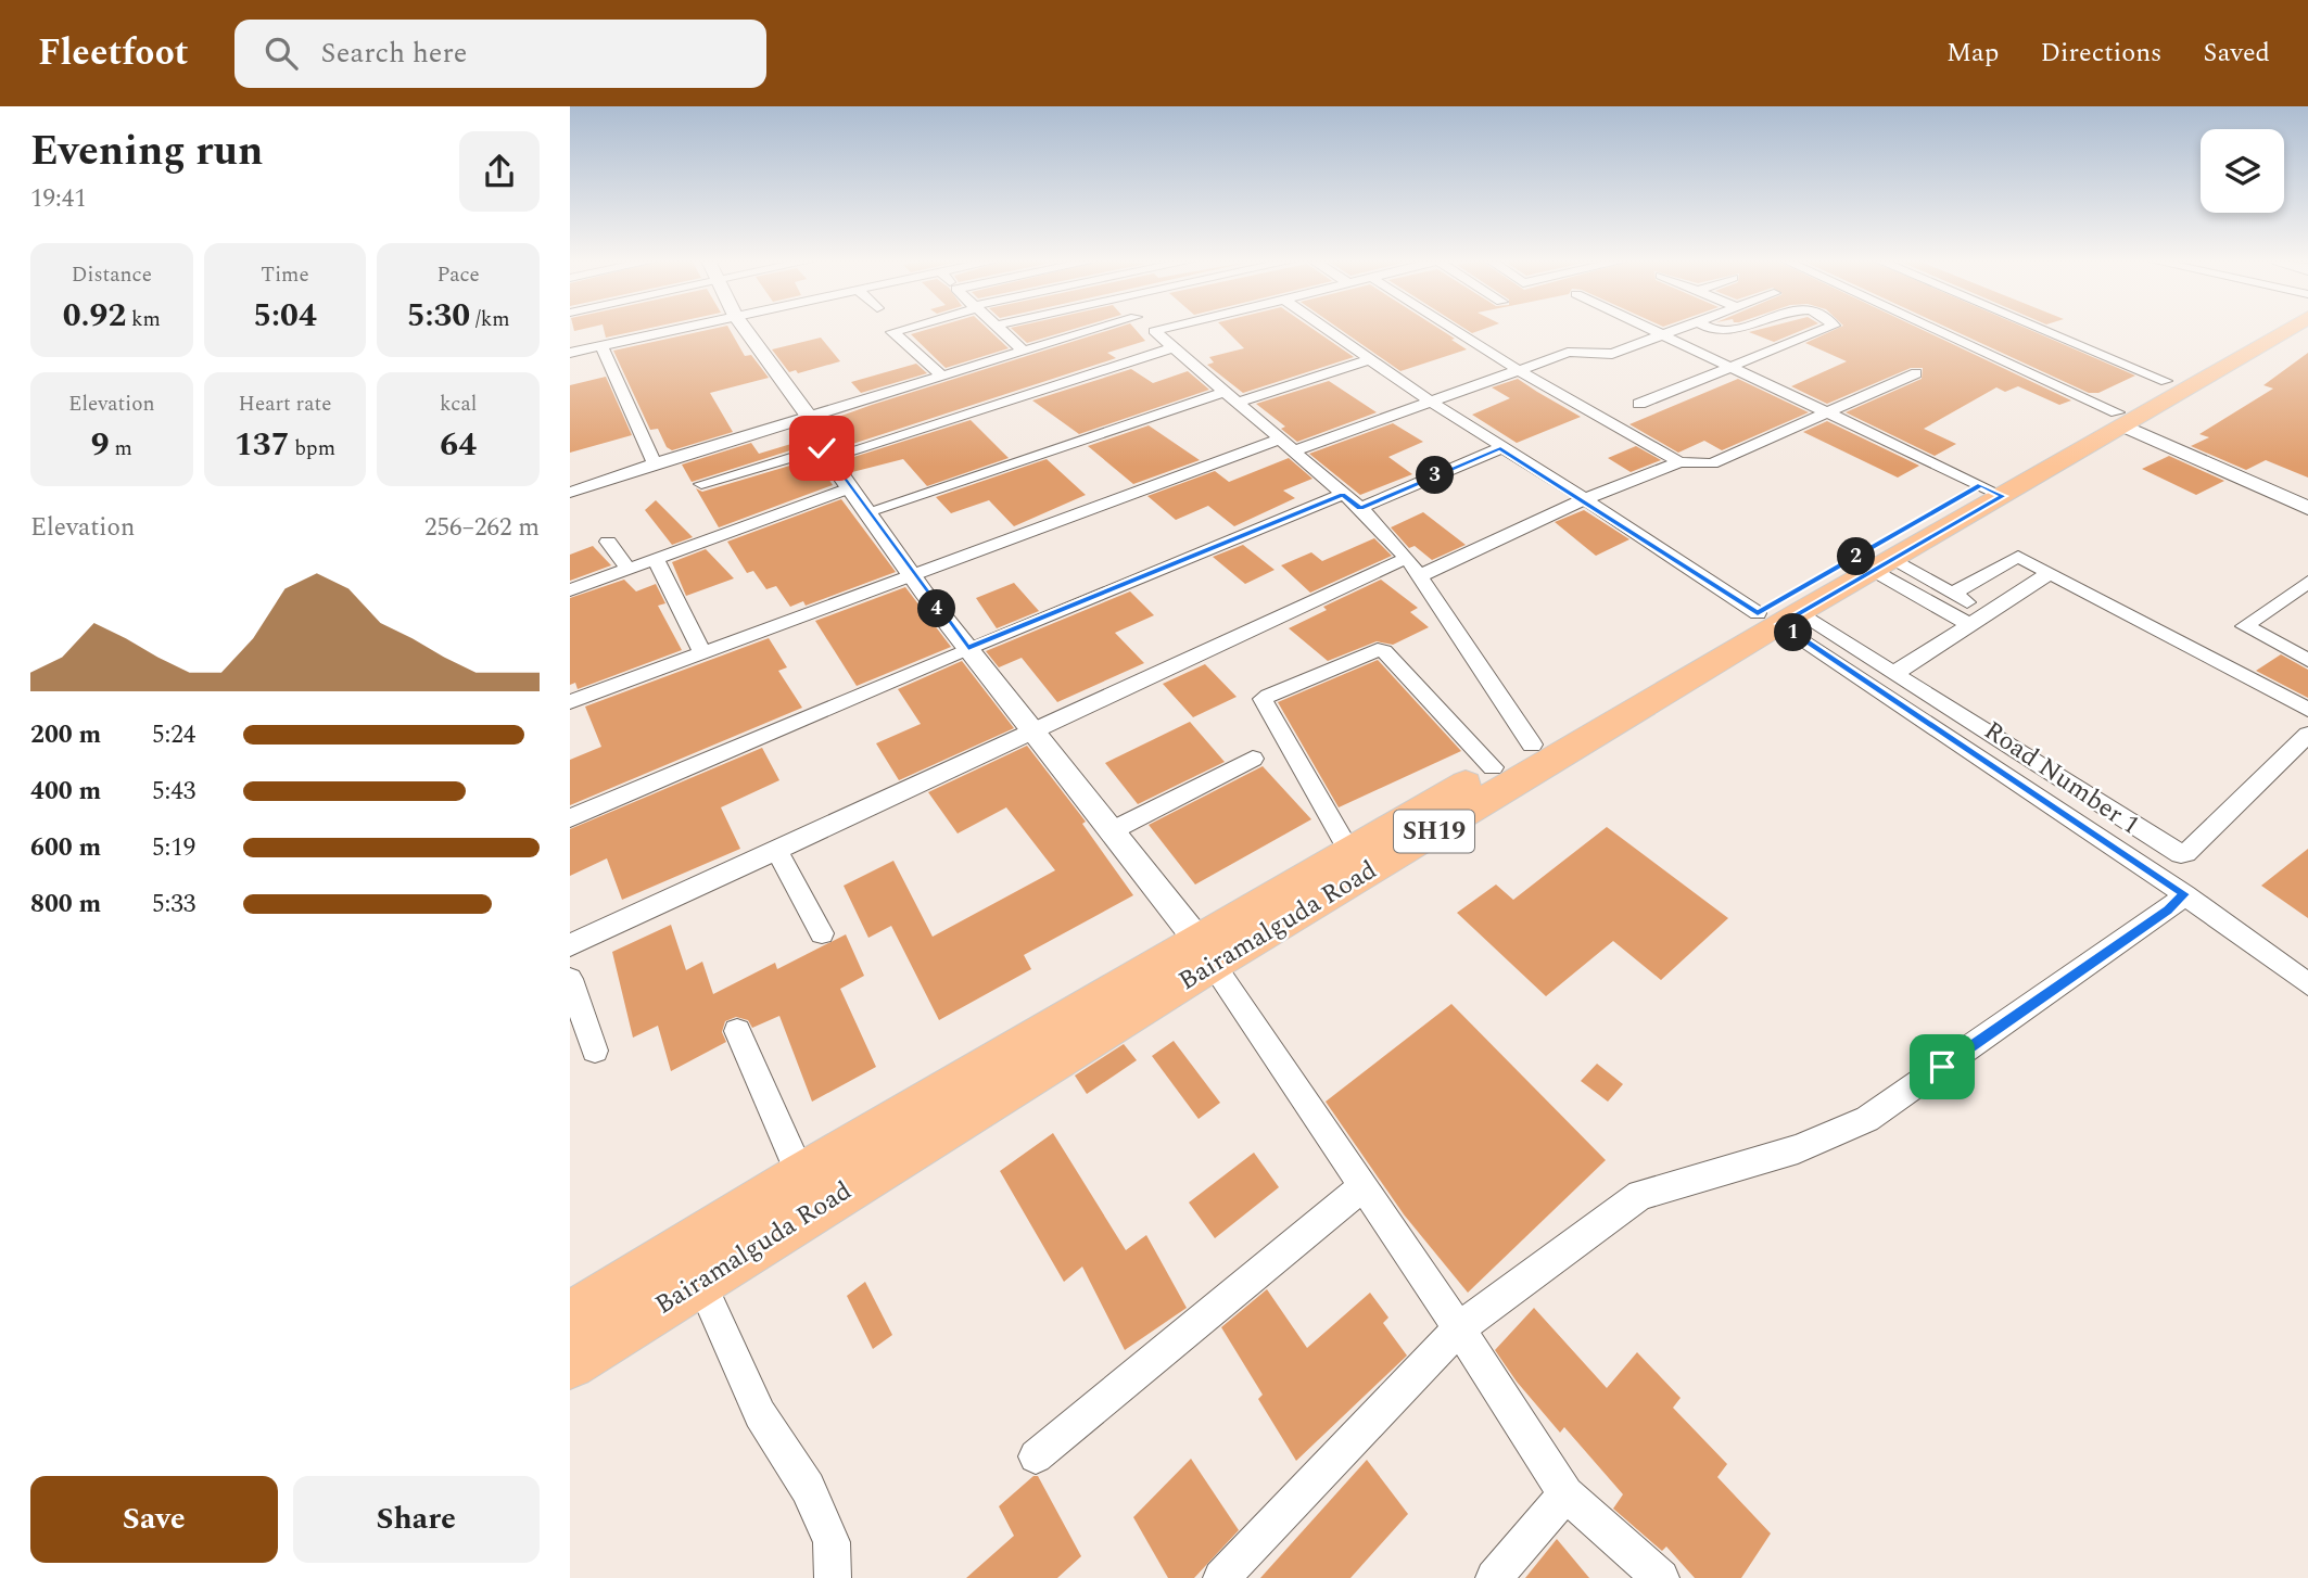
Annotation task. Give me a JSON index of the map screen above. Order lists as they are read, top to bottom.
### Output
{
  "streets": {
    "main road": ["SH19", "Bairamalguda Road"],
    "street": ["Road Number 1"]
  },
  "crossings": [
    ["Road Number 1", "Bairamalguda Road"]
  ],
  "page": {
    "header": "Fleetfoot",
    "search": "Search here",
    "nav": ["Map", "Directions", "Saved"],
    "heading": ["Evening run", "19:41"],
    "stats": [
      ["Distance", "0.92 km"],
      ["Time", "5:04"],
      ["Pace", "5:30 /km"],
      ["Elevation", "9 m"],
      ["Heart rate", "137 bpm"],
      ["kcal", "64"]
    ],
    "pins": [
      "3",
      "2",
      "4",
      "1"
    ],
    "chart": ["Elevation", "256–262 m"],
    "list": [
      {
        "name": "200 m",
        "note": "5:24"
      },
      {
        "name": "400 m",
        "note": "5:43"
      },
      {
        "name": "600 m",
        "note": "5:19"
      },
      {
        "name": "800 m",
        "note": "5:33"
      }
    ],
    "buttons": ["Save", "Share"]
  }
}
